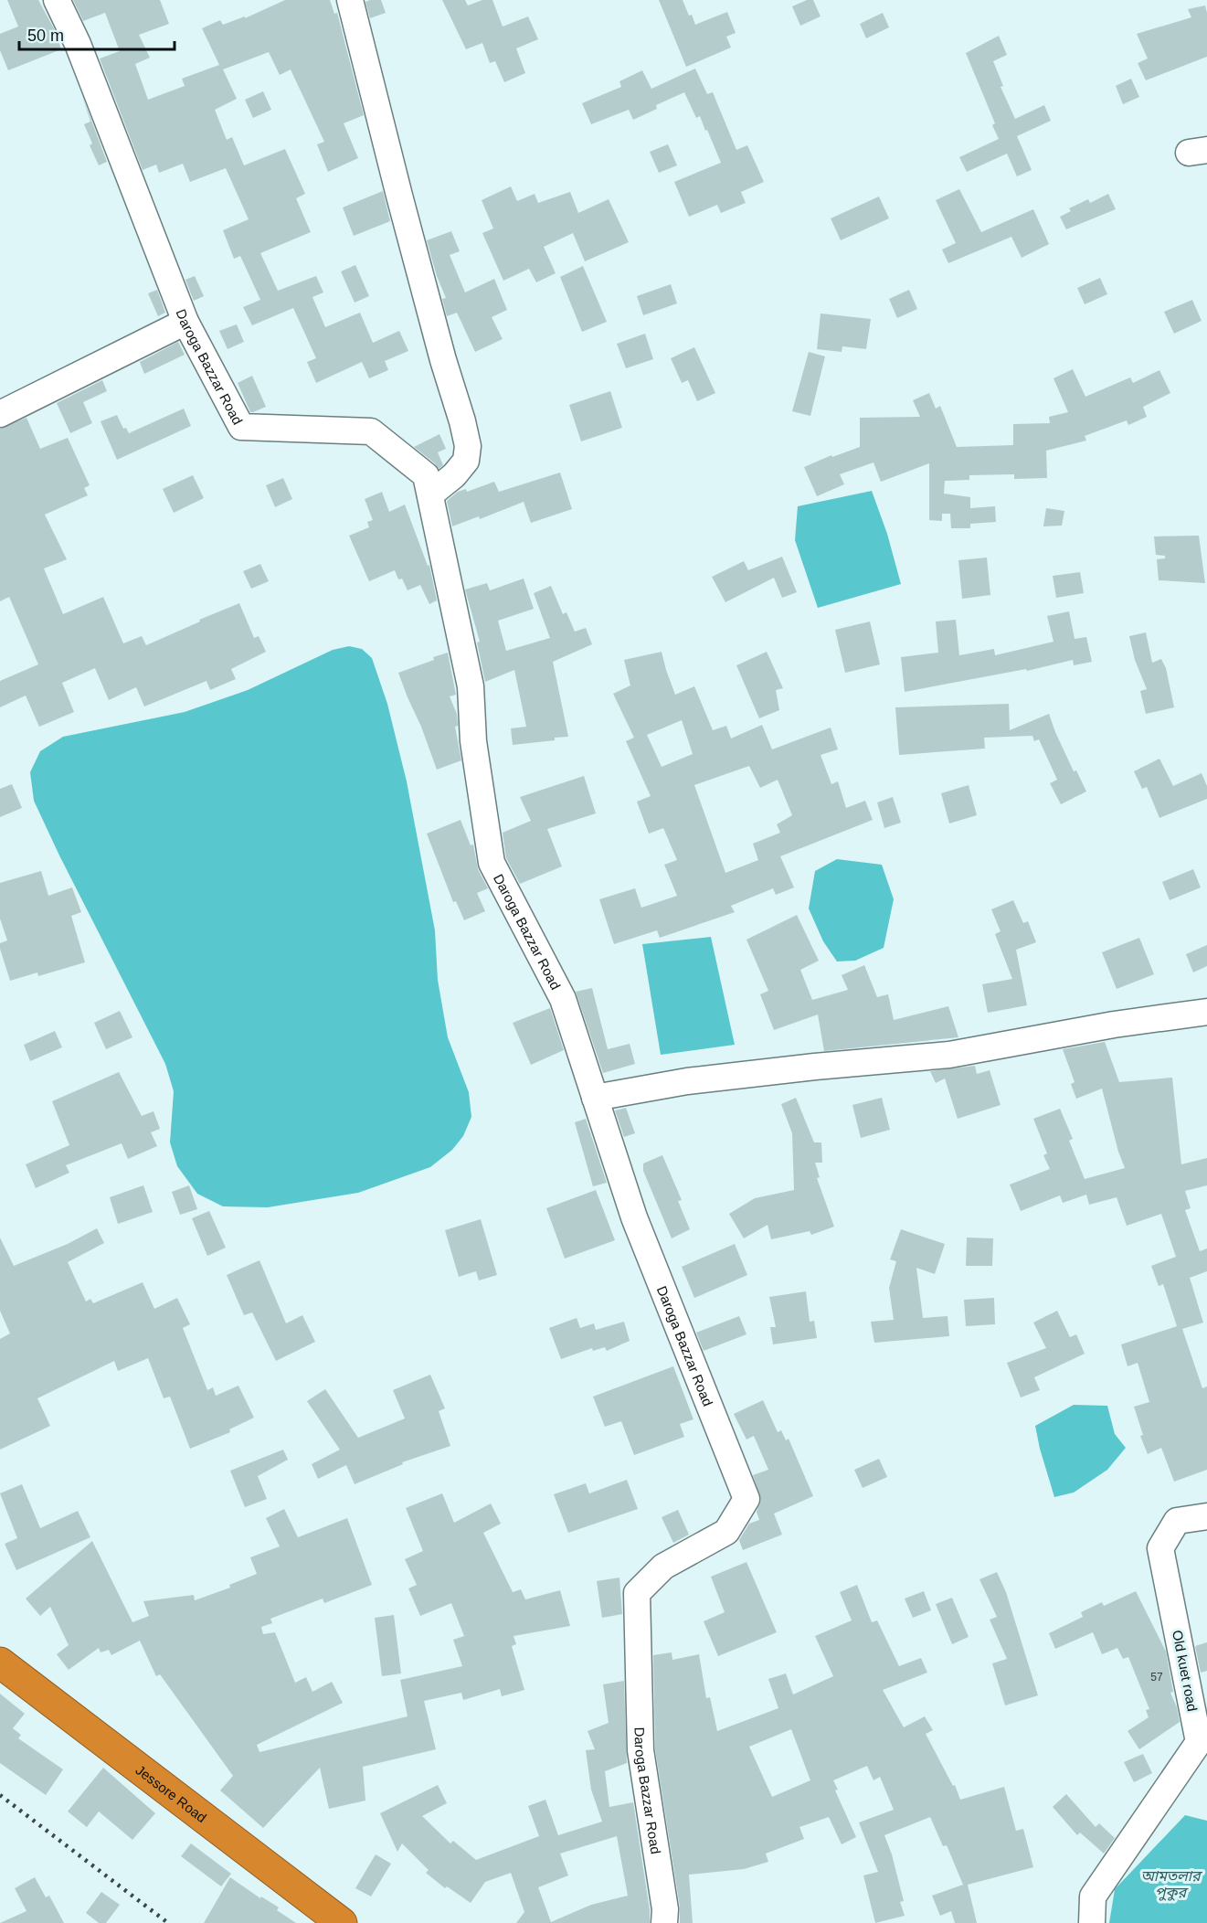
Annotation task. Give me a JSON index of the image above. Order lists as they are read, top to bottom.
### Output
{
  "streets": {
    "highway": ["Jessore Road"],
    "street": ["Daroga Bazzar Road", "Old kuet road"]
  },
  "water": ["আমতলার পুকুর"],
  "house_numbers": ["57"],
  "scale_bar": "50 m"
}
